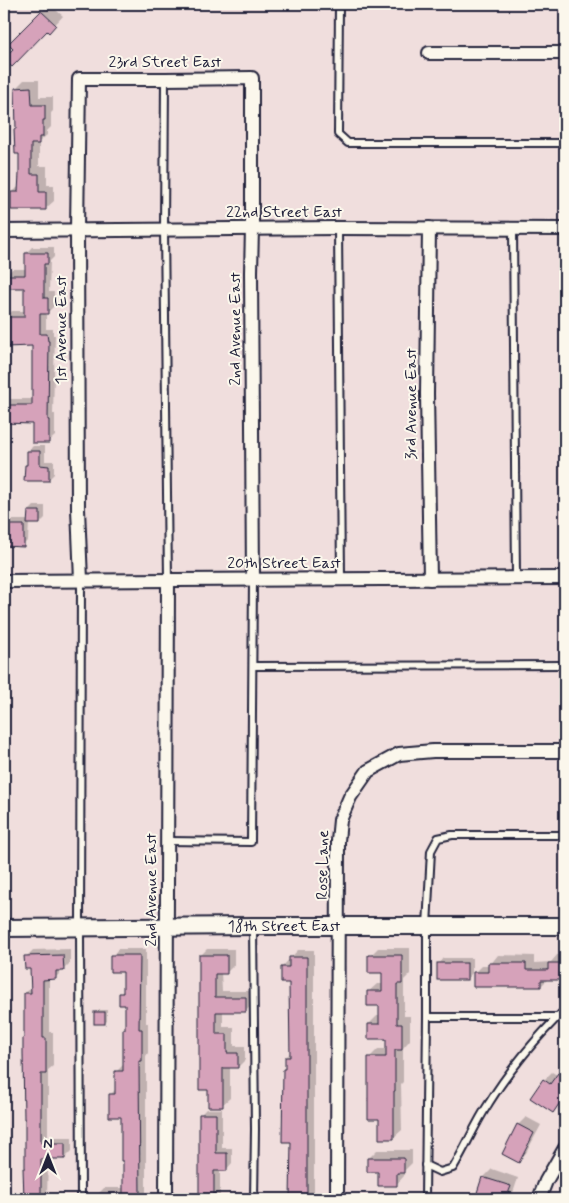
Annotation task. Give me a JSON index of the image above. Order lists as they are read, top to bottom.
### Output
{
  "streets": {
    "street": [
      "23rd Street East",
      "22nd Street East",
      "2nd Avenue East",
      "1st Avenue East",
      "3rd Avenue East",
      "20th Street East",
      "Rose Lane",
      "18th Street East"
    ]
  },
  "crossings": [
    ["23rd Street East", "2nd Avenue East"],
    ["23rd Street East", "1st Avenue East"],
    ["22nd Street East", "2nd Avenue East"],
    ["22nd Street East", "1st Avenue East"],
    ["22nd Street East", "3rd Avenue East"],
    ["2nd Avenue East", "20th Street East"],
    ["2nd Avenue East", "18th Street East"],
    ["1st Avenue East", "20th Street East"],
    ["3rd Avenue East", "20th Street East"],
    ["Rose Lane", "18th Street East"]
  ],
  "north": "top"
}
